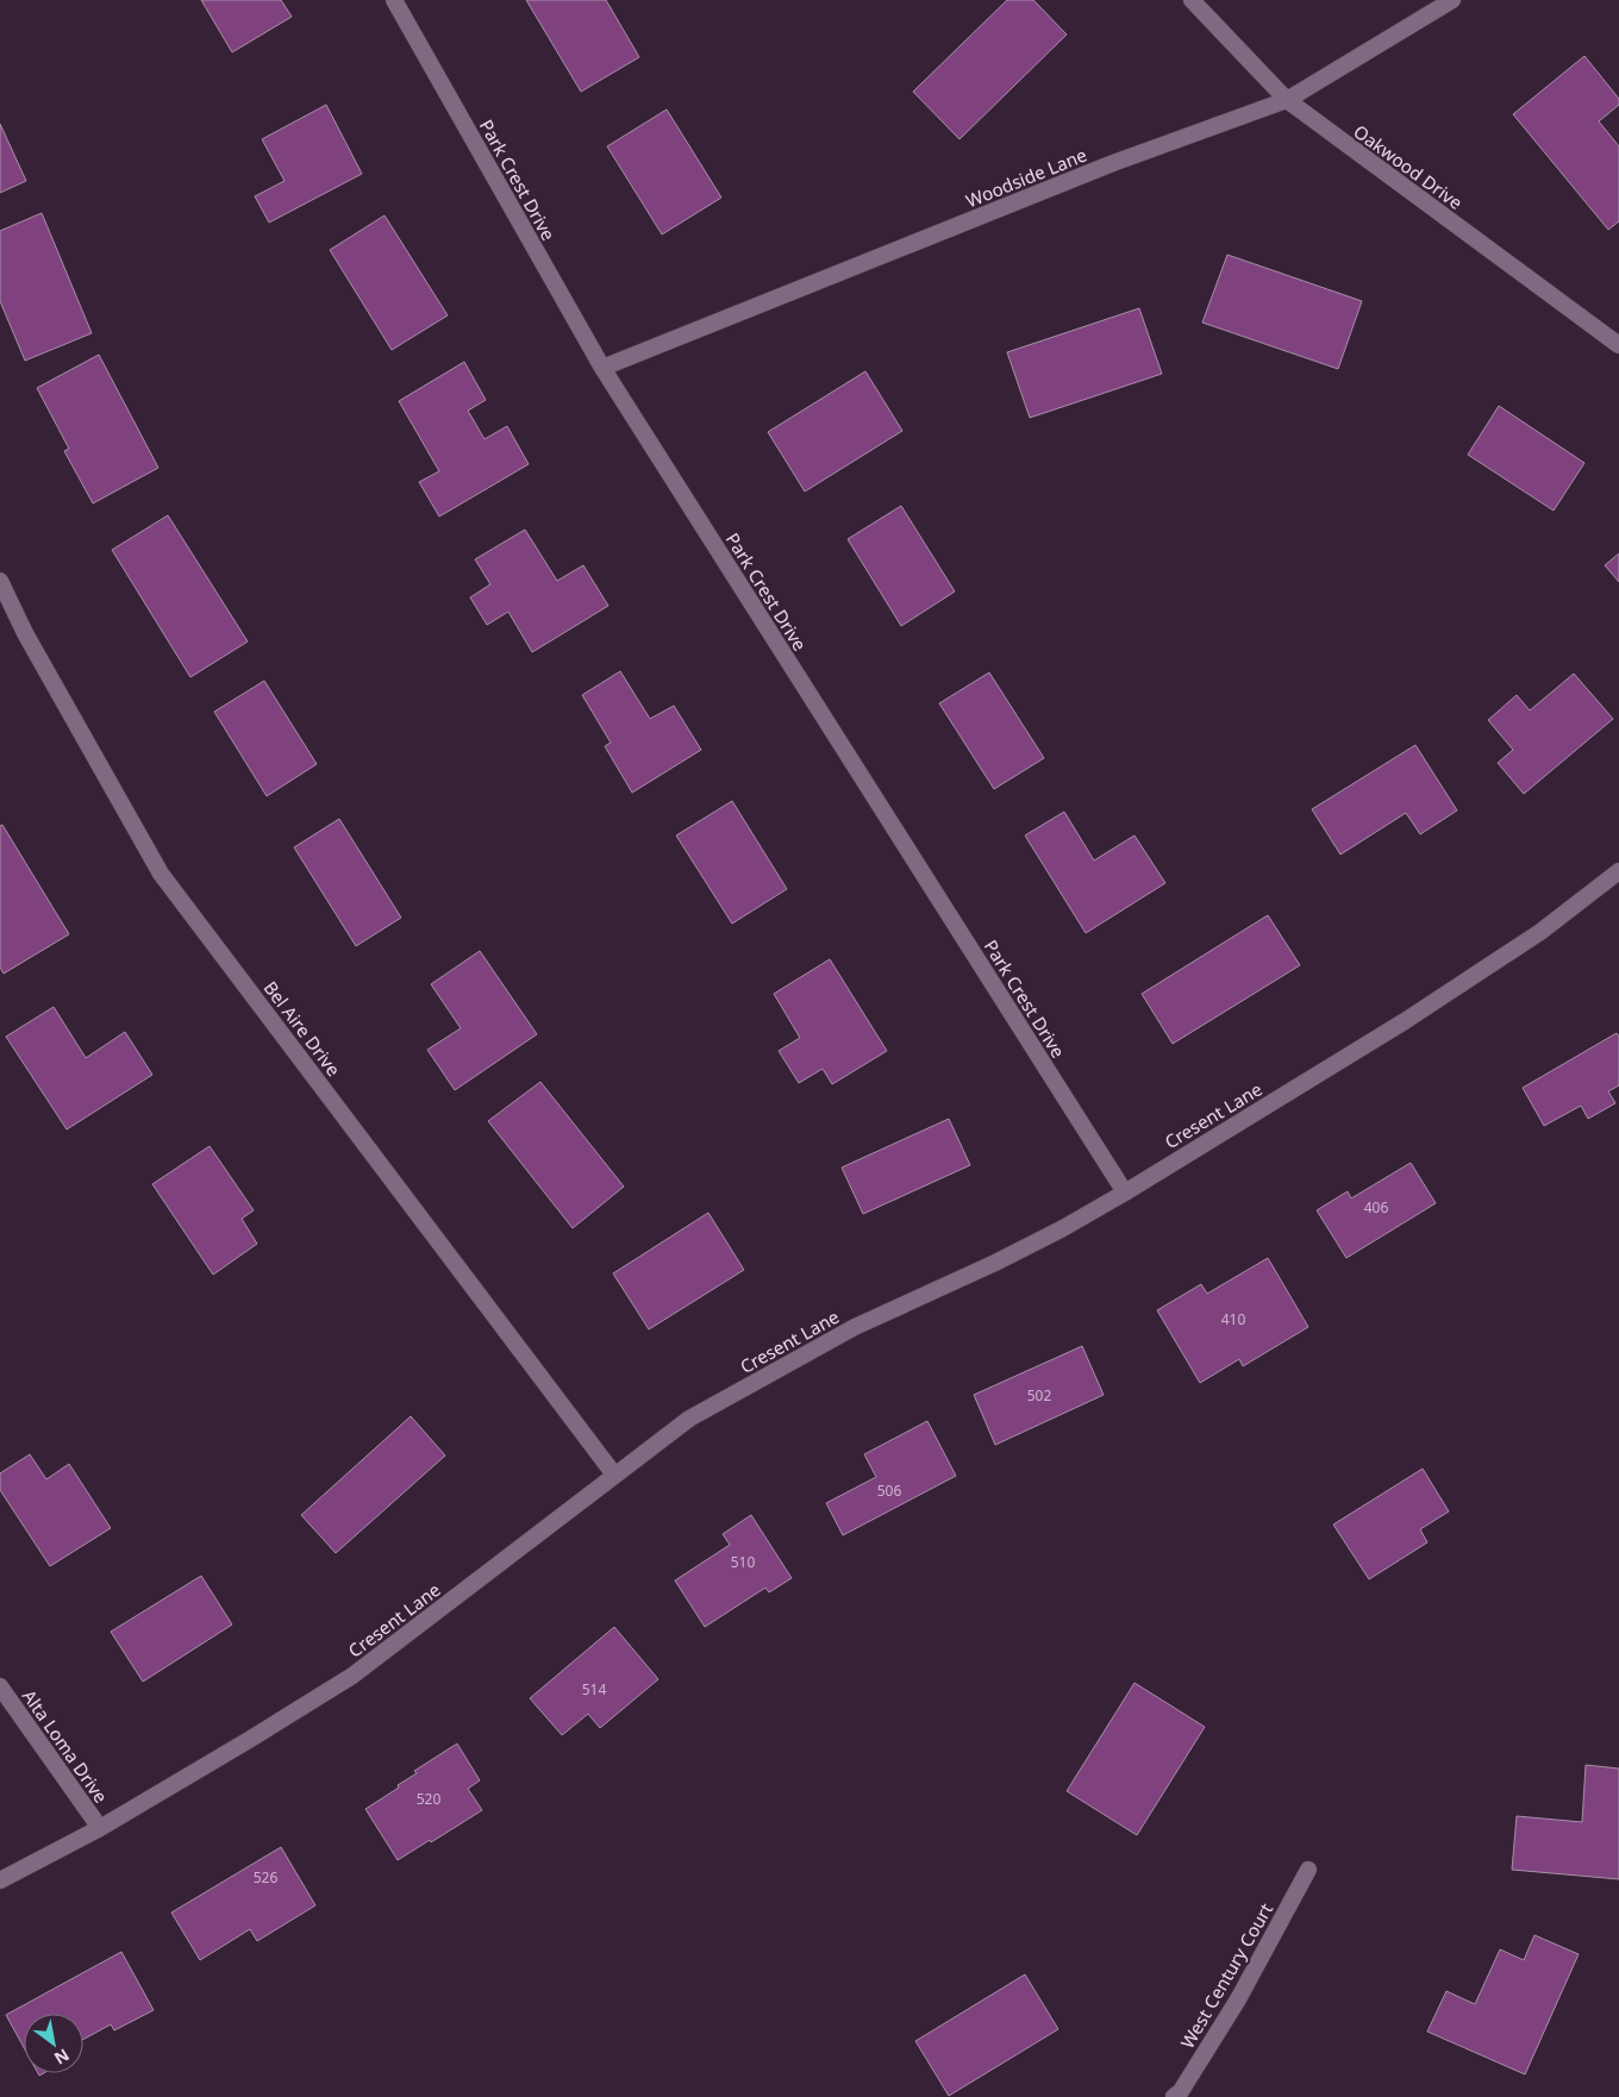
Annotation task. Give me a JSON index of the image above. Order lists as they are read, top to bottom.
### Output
{
  "streets": {
    "street": [
      "Oakwood Drive",
      "Woodside Lane",
      "Park Crest Drive",
      "Bel Aire Drive",
      "Cresent Lane",
      "Alta Loma Drive",
      "West Century Court"
    ]
  },
  "crossings": [
    ["Oakwood Drive", "Woodside Lane"],
    ["Woodside Lane", "Park Crest Drive"],
    ["Park Crest Drive", "Cresent Lane"],
    ["Bel Aire Drive", "Cresent Lane"],
    ["Cresent Lane", "Alta Loma Drive"]
  ],
  "house_numbers": [
    "406",
    "410",
    "502",
    "506",
    "510",
    "514",
    "520",
    "526"
  ],
  "north": "bottom right"
}
